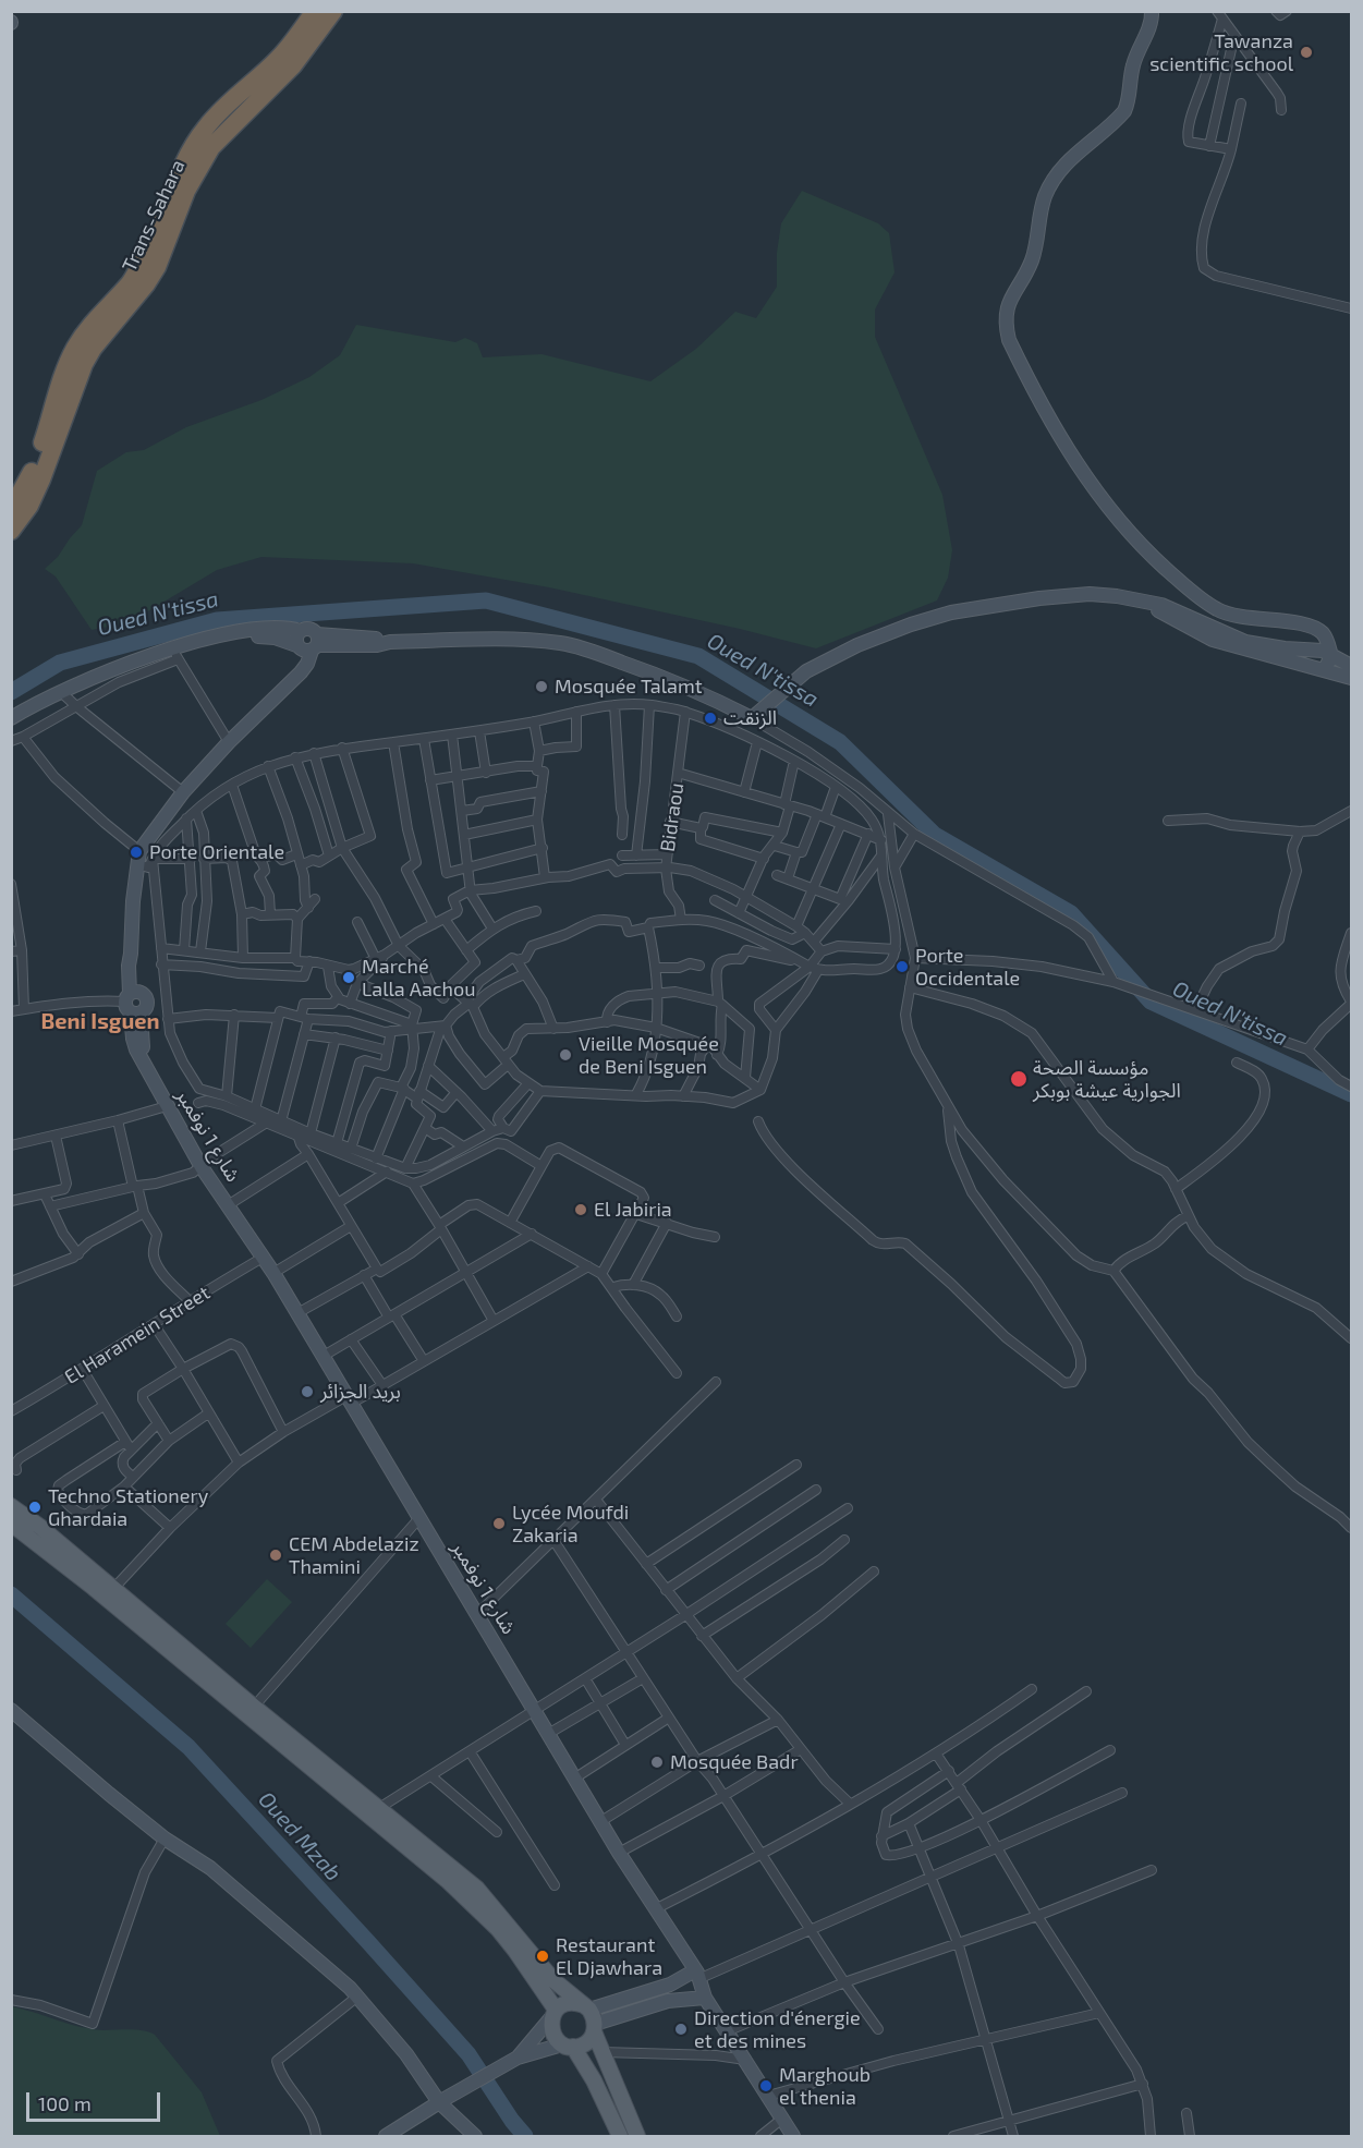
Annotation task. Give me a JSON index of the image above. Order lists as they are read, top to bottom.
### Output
{
  "streets": {
    "highway": ["Trans-Sahara"],
    "main road": ["شارع 1 نوفمبر"],
    "street": ["Bidraou", "El Haramein Street"]
  },
  "crossings": [
    ["شارع 1 نوفمبر", "El Haramein Street"]
  ],
  "districts": ["Beni Isguen"],
  "water": ["Oued N'tissa", "Oued Mzab"],
  "places": [
    "Tawanza scientific school",
    "Mosquée Talamt",
    "الزنقت",
    "Porte Orientale",
    "Porte Occidentale",
    "Marché Lalla Aachou",
    "Vieille Mosquée de Beni Isguen",
    "مؤسسة الصحة الجوارية عيشة بوبكر",
    "El Jabiria",
    "بريد الجزائر",
    "Techno Stationery Ghardaia",
    "Lycée Moufdi Zakaria",
    "CEM Abdelaziz Thamini",
    "Mosquée Badr",
    "Restaurant El Djawhara",
    "Direction d'énergie et des mines",
    "Marghoub el thenia"
  ],
  "scale_bar": "100 m"
}
